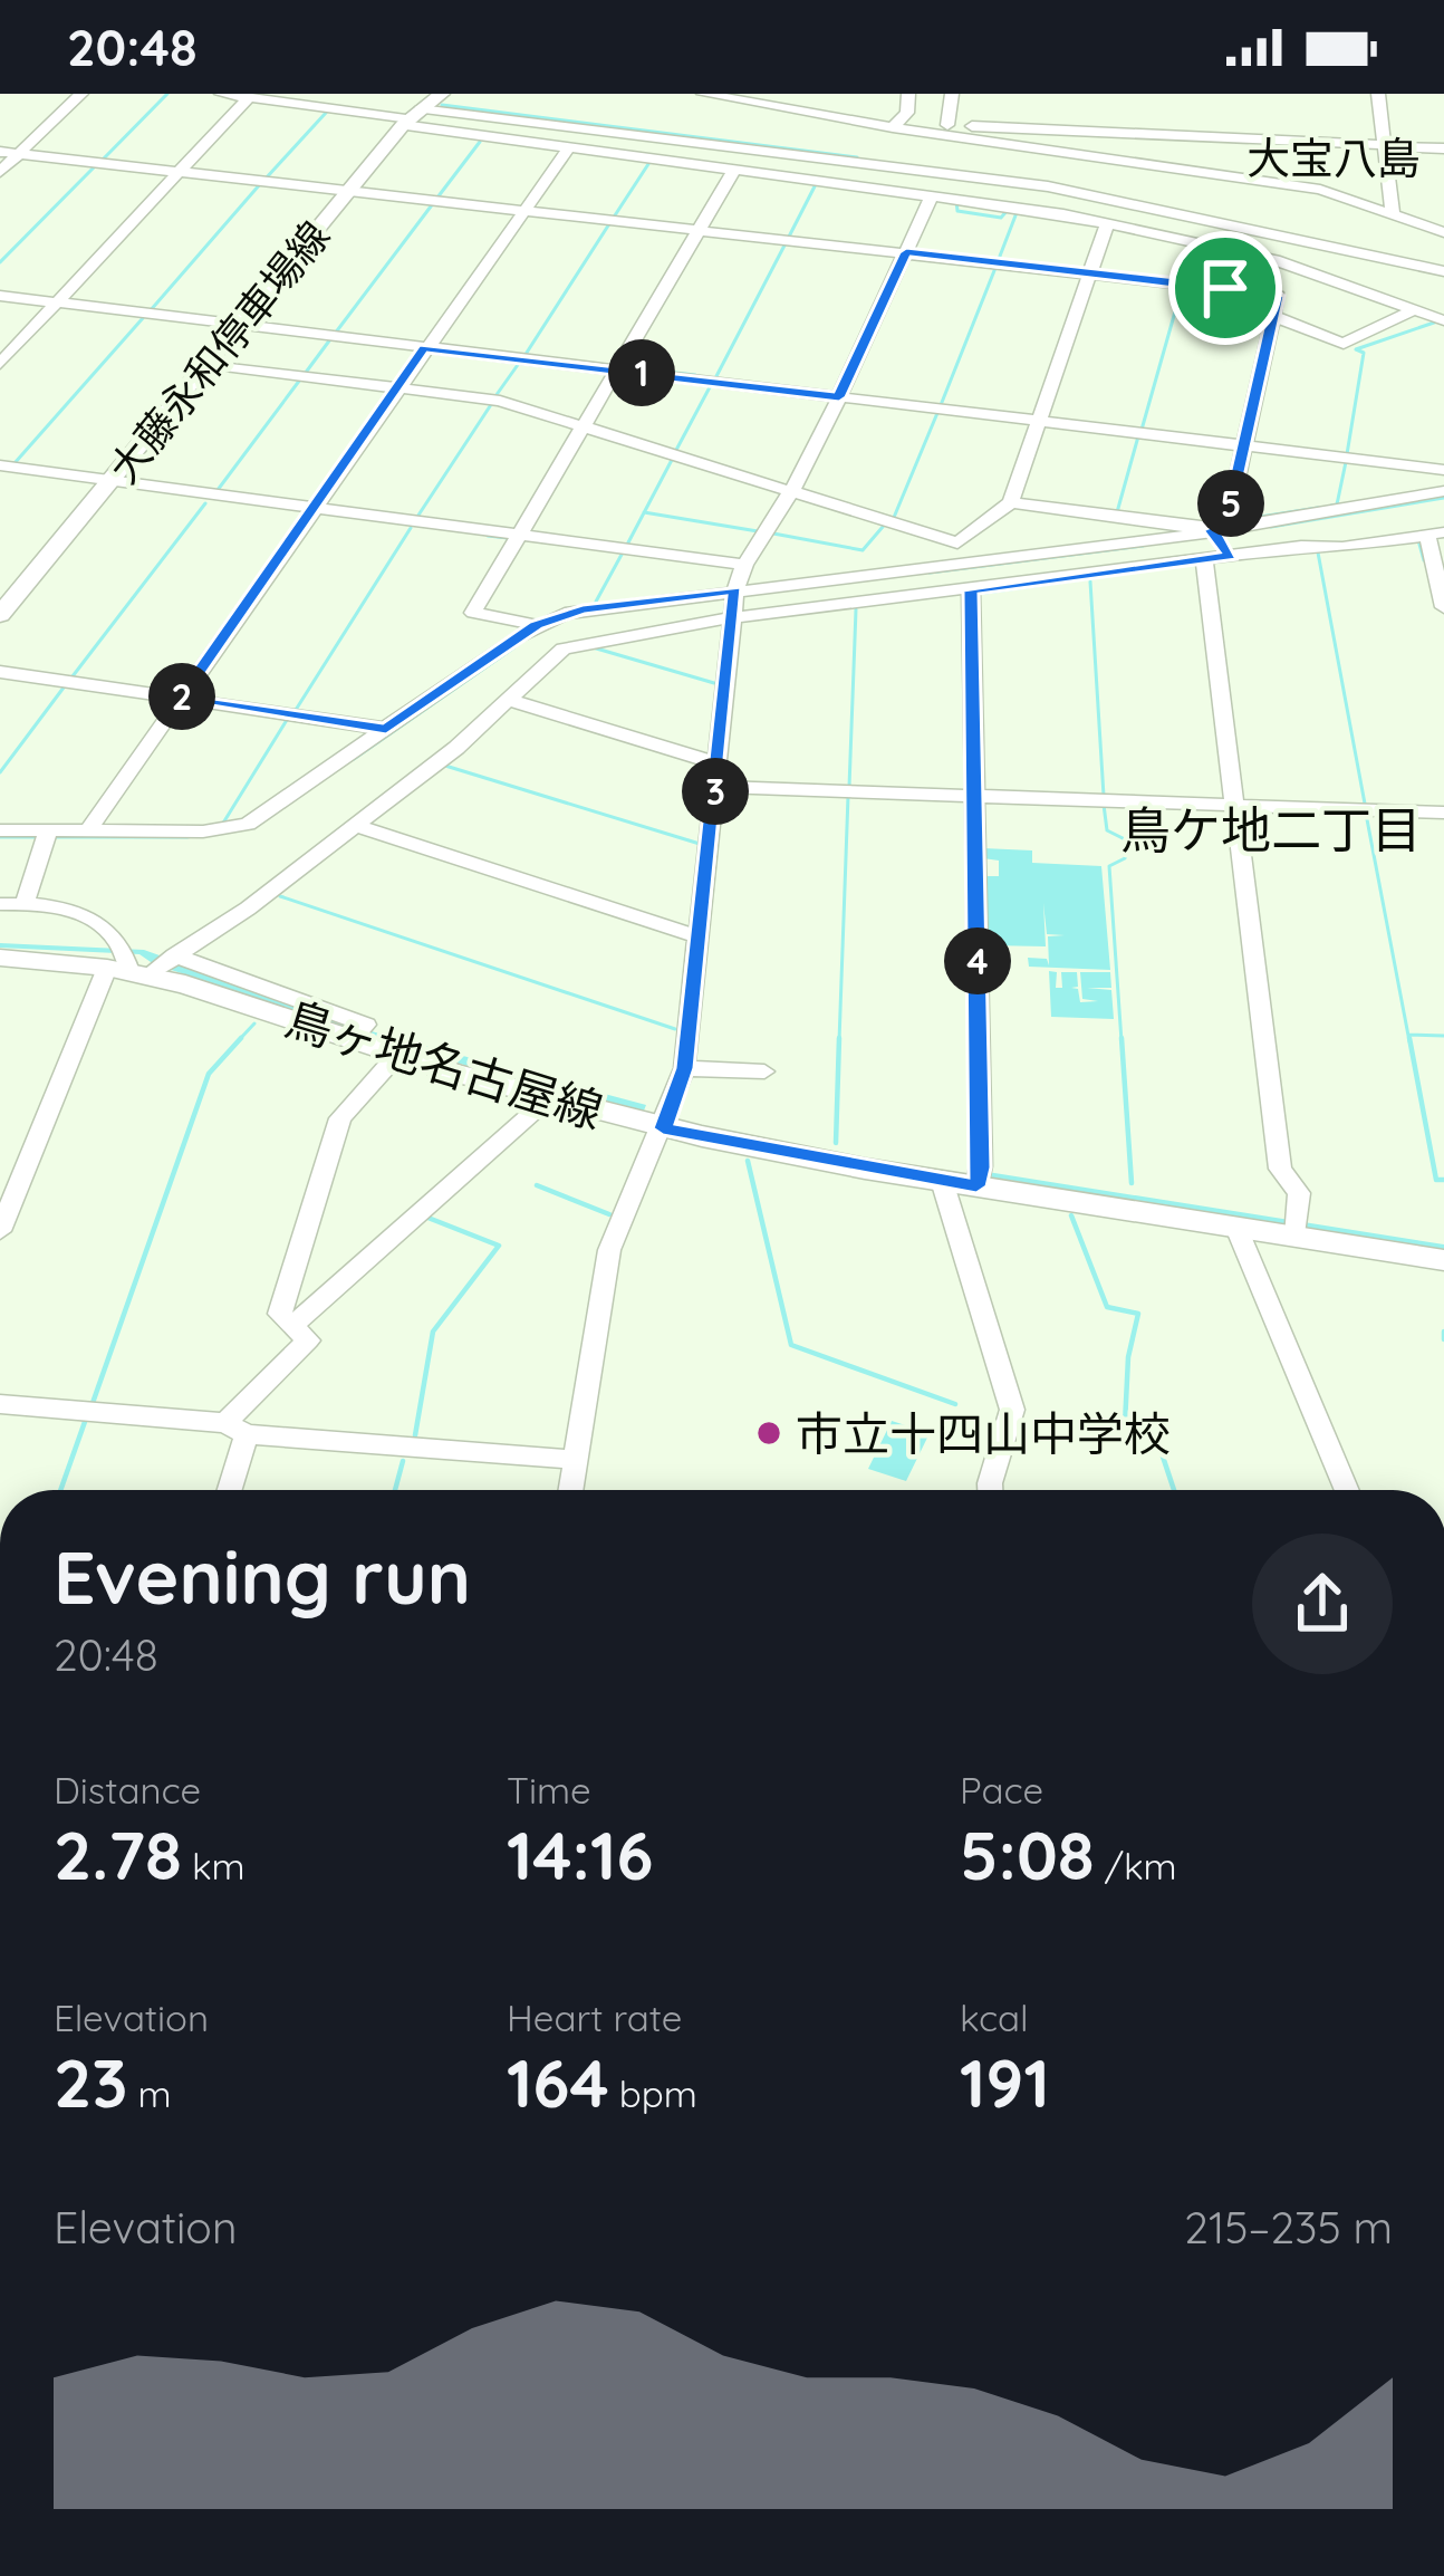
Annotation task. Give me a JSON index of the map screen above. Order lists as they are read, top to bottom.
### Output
{
  "streets": {
    "main road": ["大藤永和停車場線", "鳥ヶ地名古屋線"]
  },
  "districts": ["大宝八島", "鳥ケ地二丁目"],
  "places": ["市立十四山中学校"],
  "page": {
    "status": "20:48",
    "pins": [
      "1",
      "5",
      "2",
      "3",
      "4"
    ],
    "heading": ["Evening run", "20:48"],
    "stats": [
      ["Distance", "2.78 km"],
      ["Time", "14:16"],
      ["Pace", "5:08 /km"],
      ["Elevation", "23 m"],
      ["Heart rate", "164 bpm"],
      ["kcal", "191"]
    ],
    "chart": ["Elevation", "215–235 m"]
  }
}
